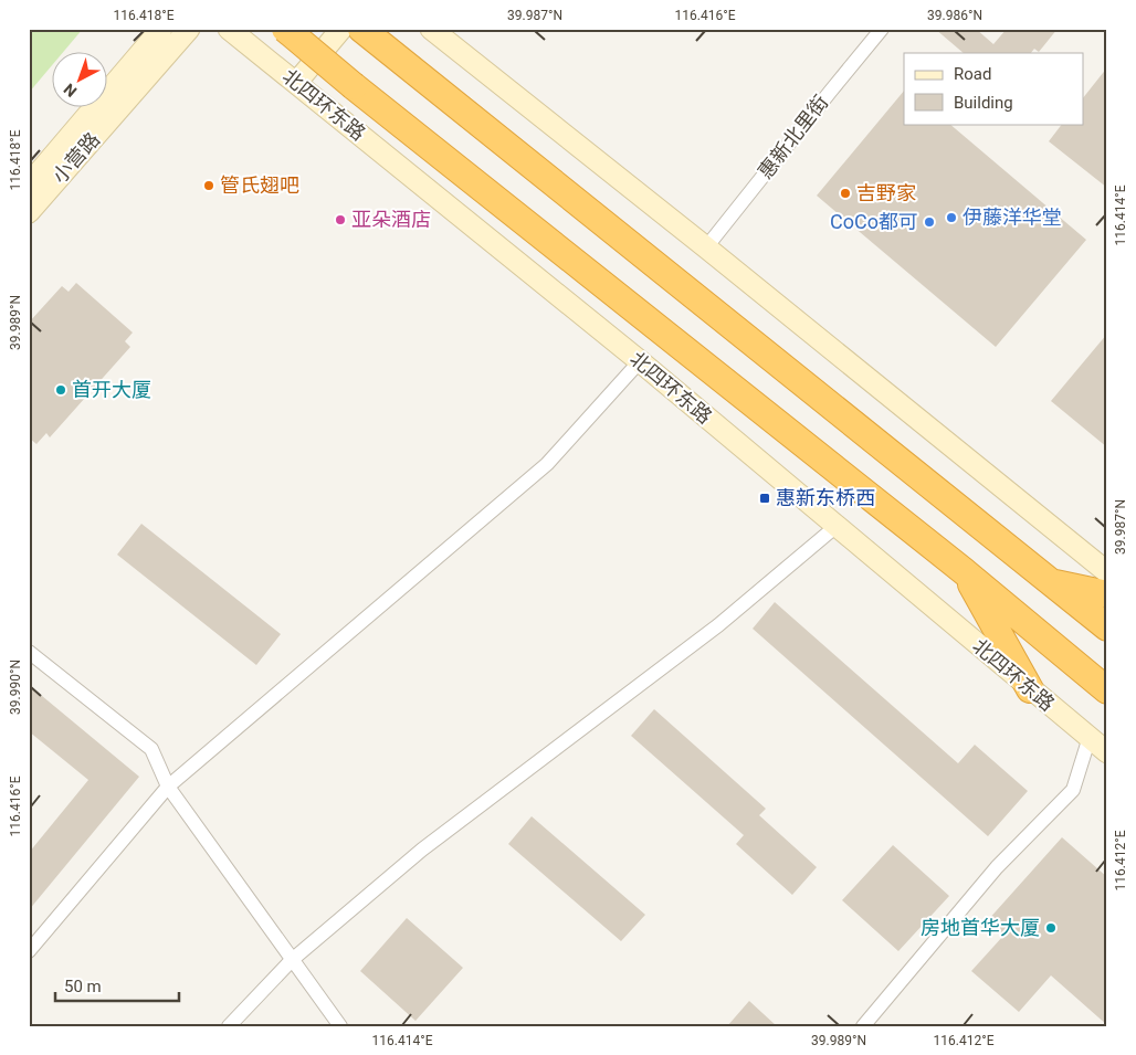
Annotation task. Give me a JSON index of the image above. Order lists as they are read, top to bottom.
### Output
{
  "streets": {
    "highway": ["北四环东路"],
    "street": ["惠新北里街", "小营路"]
  },
  "places": {
    "other": [
      "管氏翅吧",
      "吉野家",
      "伊藤洋华堂",
      "亚朵酒店",
      "CoCo都可",
      "首开大厦",
      "房地首华大厦"
    ],
    "transit": ["惠新东桥西"]
  },
  "legend": ["Road", "Building"],
  "scale_bar": "50 m",
  "north": "bottom left",
  "coordinates": [
    "116.418°E",
    "39.987°N",
    "116.416°E",
    "39.986°N",
    "116.414°E",
    "39.989°N",
    "39.990°N",
    "116.412°E"
  ]
}
